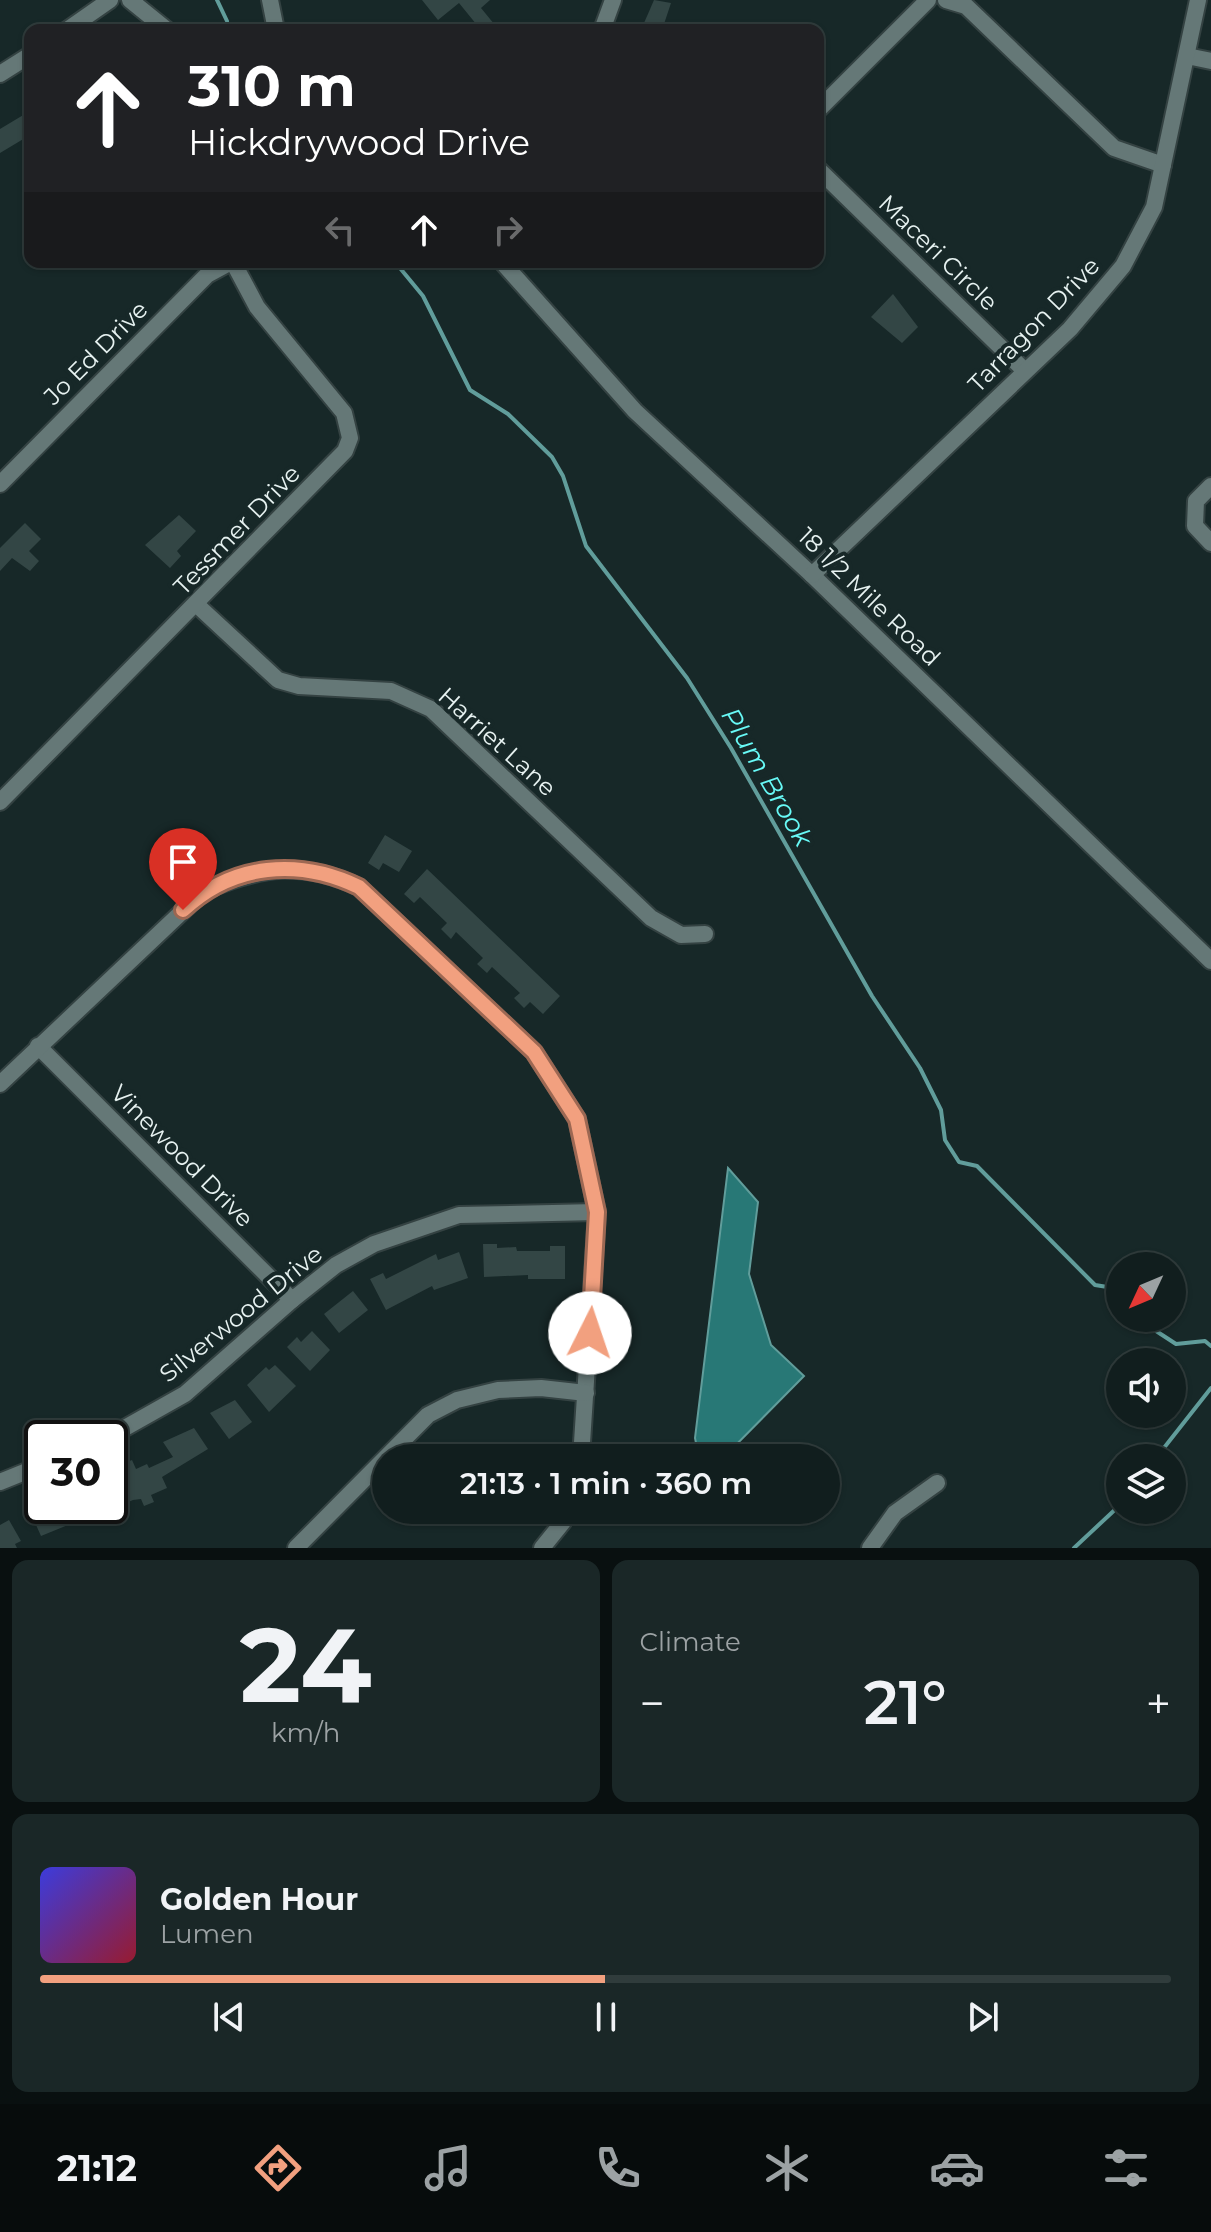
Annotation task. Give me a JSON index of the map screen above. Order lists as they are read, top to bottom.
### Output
{
  "streets": {
    "street": [
      "Maceri Circle",
      "Tarragon Drive",
      "Jo Ed Drive",
      "Tessmer Drive",
      "18 1/2 Mile Road",
      "Harriet Lane",
      "Vinewood Drive",
      "Silverwood Drive"
    ]
  },
  "crossings": [
    ["Maceri Circle", "Tarragon Drive"],
    ["Tarragon Drive", "18 1/2 Mile Road"],
    ["Tessmer Drive", "Harriet Lane"],
    ["Vinewood Drive", "Silverwood Drive"]
  ],
  "water": ["Plum Brook"],
  "north": "bottom left",
  "page": {
    "turn": ["310 m", "Hickdrywood Drive"],
    "limit": "30",
    "trip": "21:13 · 1 min · 360 m",
    "tile": [
      ["24", "km/h"],
      "Climate"
    ],
    "heat": ["−", "21°", "+"],
    "song": ["Golden Hour", "Lumen"],
    "tabs": "21:12"
  }
}
